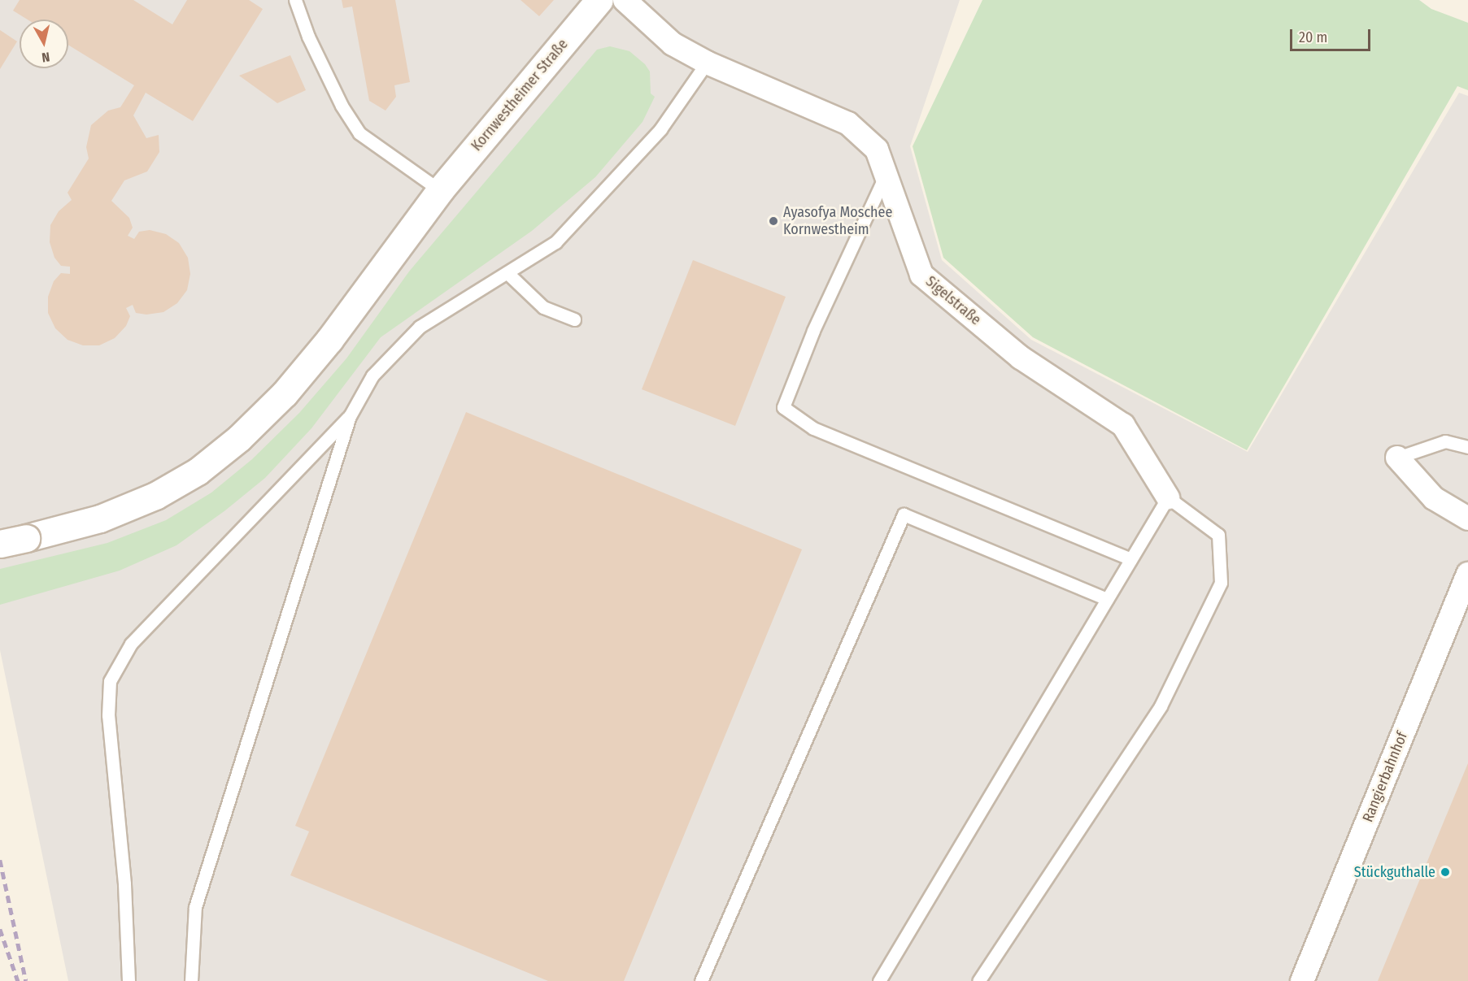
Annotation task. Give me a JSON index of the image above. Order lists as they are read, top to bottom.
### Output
{
  "streets": {
    "main road": ["Kornwestheimer Straße"],
    "street": ["Sigelstraße", "Rangierbahnhof"]
  },
  "places": ["Ayasofya Moschee Kornwestheim", "Stückguthalle"],
  "scale_bar": "20 m",
  "north": "bottom"
}
